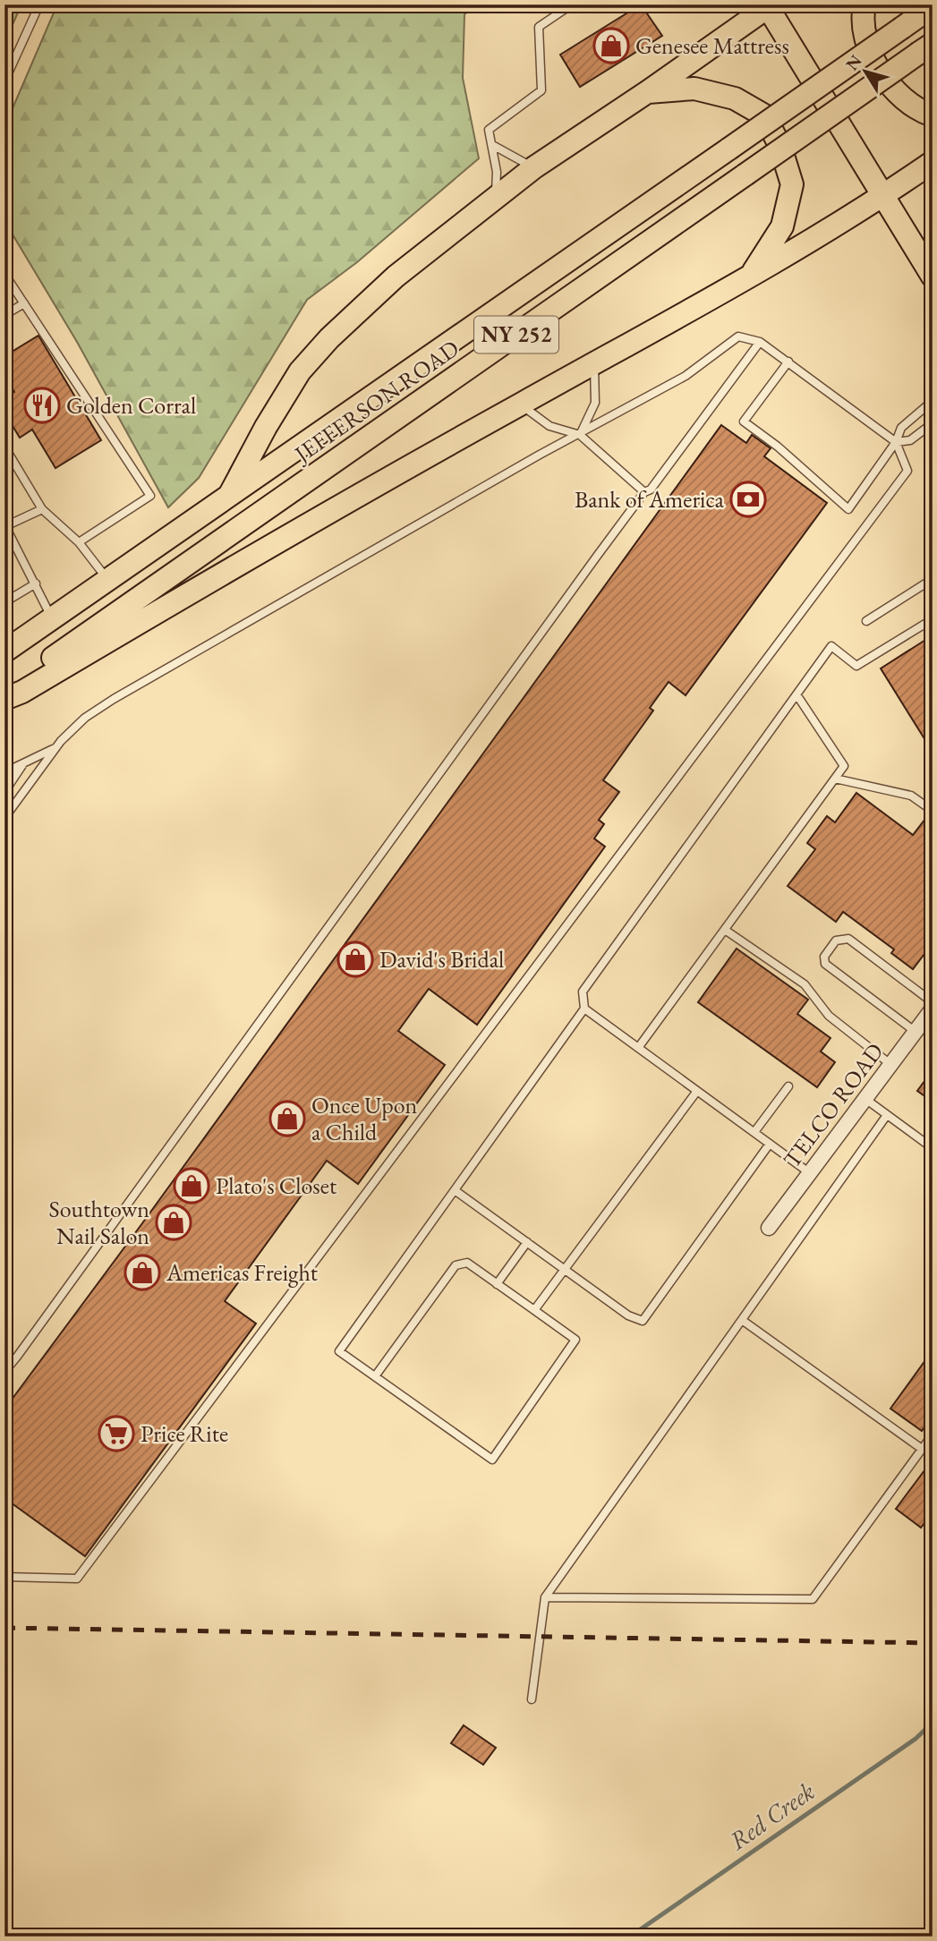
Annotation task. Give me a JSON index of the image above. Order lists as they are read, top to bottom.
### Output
{
  "streets": {
    "main road": ["NY 252", "JEFFERSON ROAD"],
    "street": ["TELCO ROAD"]
  },
  "water": ["Red Creek"],
  "places": {
    "shop": [
      "Genesee Mattress",
      "David's Bridal",
      "Once Upon a Child",
      "Plato's Closet",
      "Southtown Nail Salon",
      "Americas Freight"
    ],
    "restaurant": ["Golden Corral"],
    "bank": ["Bank of America"],
    "supermarket": ["Price Rite"]
  },
  "north": "top left"
}
